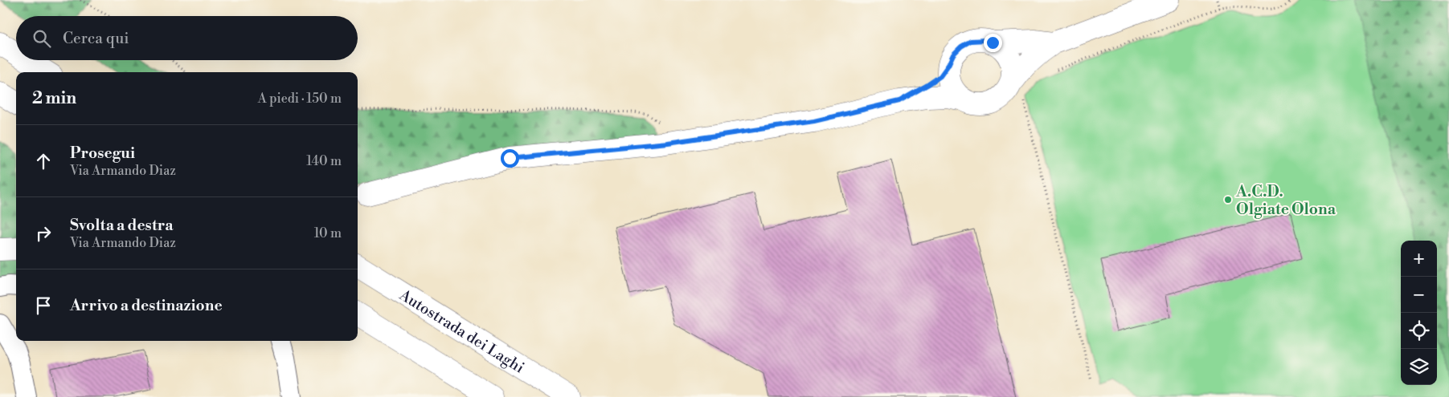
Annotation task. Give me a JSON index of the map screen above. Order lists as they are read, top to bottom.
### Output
{
  "streets": {
    "main road": ["Autostrada dei Laghi"]
  },
  "places": ["A.C.D. Olgiate Olona"],
  "page": {
    "search": "Cerca qui",
    "heading": ["2 min", "A piedi · 150 m"],
    "list": [
      ["Prosegui", "Via Armando Diaz", "140 m"],
      ["Svolta a destra", "Via Armando Diaz", "10 m"],
      "Arrivo a destinazione"
    ],
    "map_buttons": ["+", "−"]
  }
}
